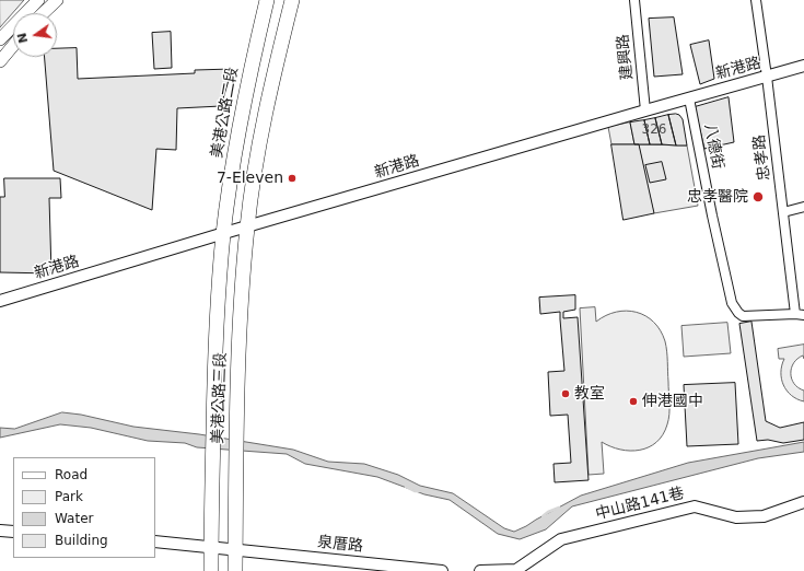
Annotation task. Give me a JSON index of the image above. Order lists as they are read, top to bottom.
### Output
{
  "streets": {
    "main road": ["美港公路二段", "美港公路三段"],
    "street": [
      "建興路",
      "新港路",
      "八德街",
      "忠孝路",
      "中山路141巷",
      "泉厝路"
    ]
  },
  "crossings": [
    ["建興路", "新港路"],
    ["新港路", "美港公路二段"],
    ["新港路", "八德街"],
    ["新港路", "忠孝路"],
    ["新港路", "美港公路三段"],
    ["美港公路二段", "美港公路三段"],
    ["八德街", "忠孝路"],
    ["美港公路三段", "泉厝路"]
  ],
  "places": [
    "7-Eleven",
    "忠孝醫院",
    "教室",
    "伸港國中"
  ],
  "house_numbers": ["326"],
  "legend": [
    "Road",
    "Park",
    "Water",
    "Building"
  ],
  "north": "left"
}
